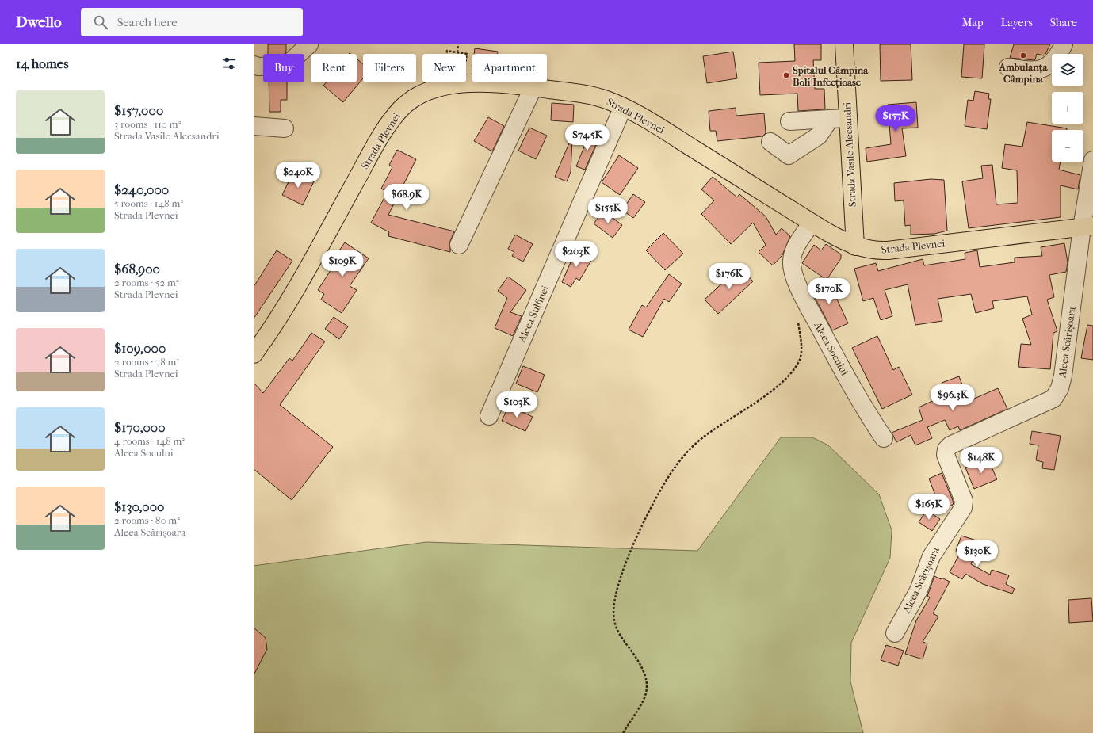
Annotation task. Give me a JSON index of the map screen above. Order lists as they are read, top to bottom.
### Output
{
  "streets": {
    "main road": ["Strada Plevnei", "Strada Vasile Alecsandri"],
    "street": ["Aleea Sulfinei", "Aleea Scărișoara", "Aleea Socului"]
  },
  "crossings": [
    ["Strada Plevnei", "Strada Vasile Alecsandri"],
    ["Strada Plevnei", "Aleea Sulfinei"],
    ["Strada Plevnei", "Aleea Scărișoara"],
    ["Strada Plevnei", "Aleea Socului"]
  ],
  "places": ["Ambulanța Câmpina", "Spitalul Câmpina Boli Infecțioase"],
  "page": {
    "header": "Dwello",
    "search": "Search here",
    "nav": ["Map", "Layers", "Share"],
    "heading": "14 homes",
    "map_buttons": ["+", "−"],
    "chip": [
      "Buy",
      "Rent",
      "Filters",
      "New",
      "Apartment"
    ],
    "list": [
      {
        "name": "$157,000",
        "note": "3 rooms · 110 m² · Strada Vasile Alecsandri"
      },
      {
        "name": "$240,000",
        "note": "5 rooms · 148 m² · Strada Plevnei"
      },
      {
        "name": "$68,900",
        "note": "2 rooms · 52 m² · Strada Plevnei"
      },
      {
        "name": "$109,000",
        "note": "2 rooms · 78 m² · Strada Plevnei"
      },
      {
        "name": "$170,000",
        "note": "4 rooms · 148 m² · Aleea Socului"
      },
      {
        "name": "$130,000",
        "note": "2 rooms · 80 m² · Aleea Scărișoara"
      }
    ],
    "price": [
      "$157K",
      "$74.5K",
      "$240K",
      "$68.9K",
      "$155K",
      "$203K",
      "$109K",
      "$176K",
      "$170K",
      "$96.3K",
      "$103K",
      "$148K",
      "$165K",
      "$130K"
    ]
  }
}
